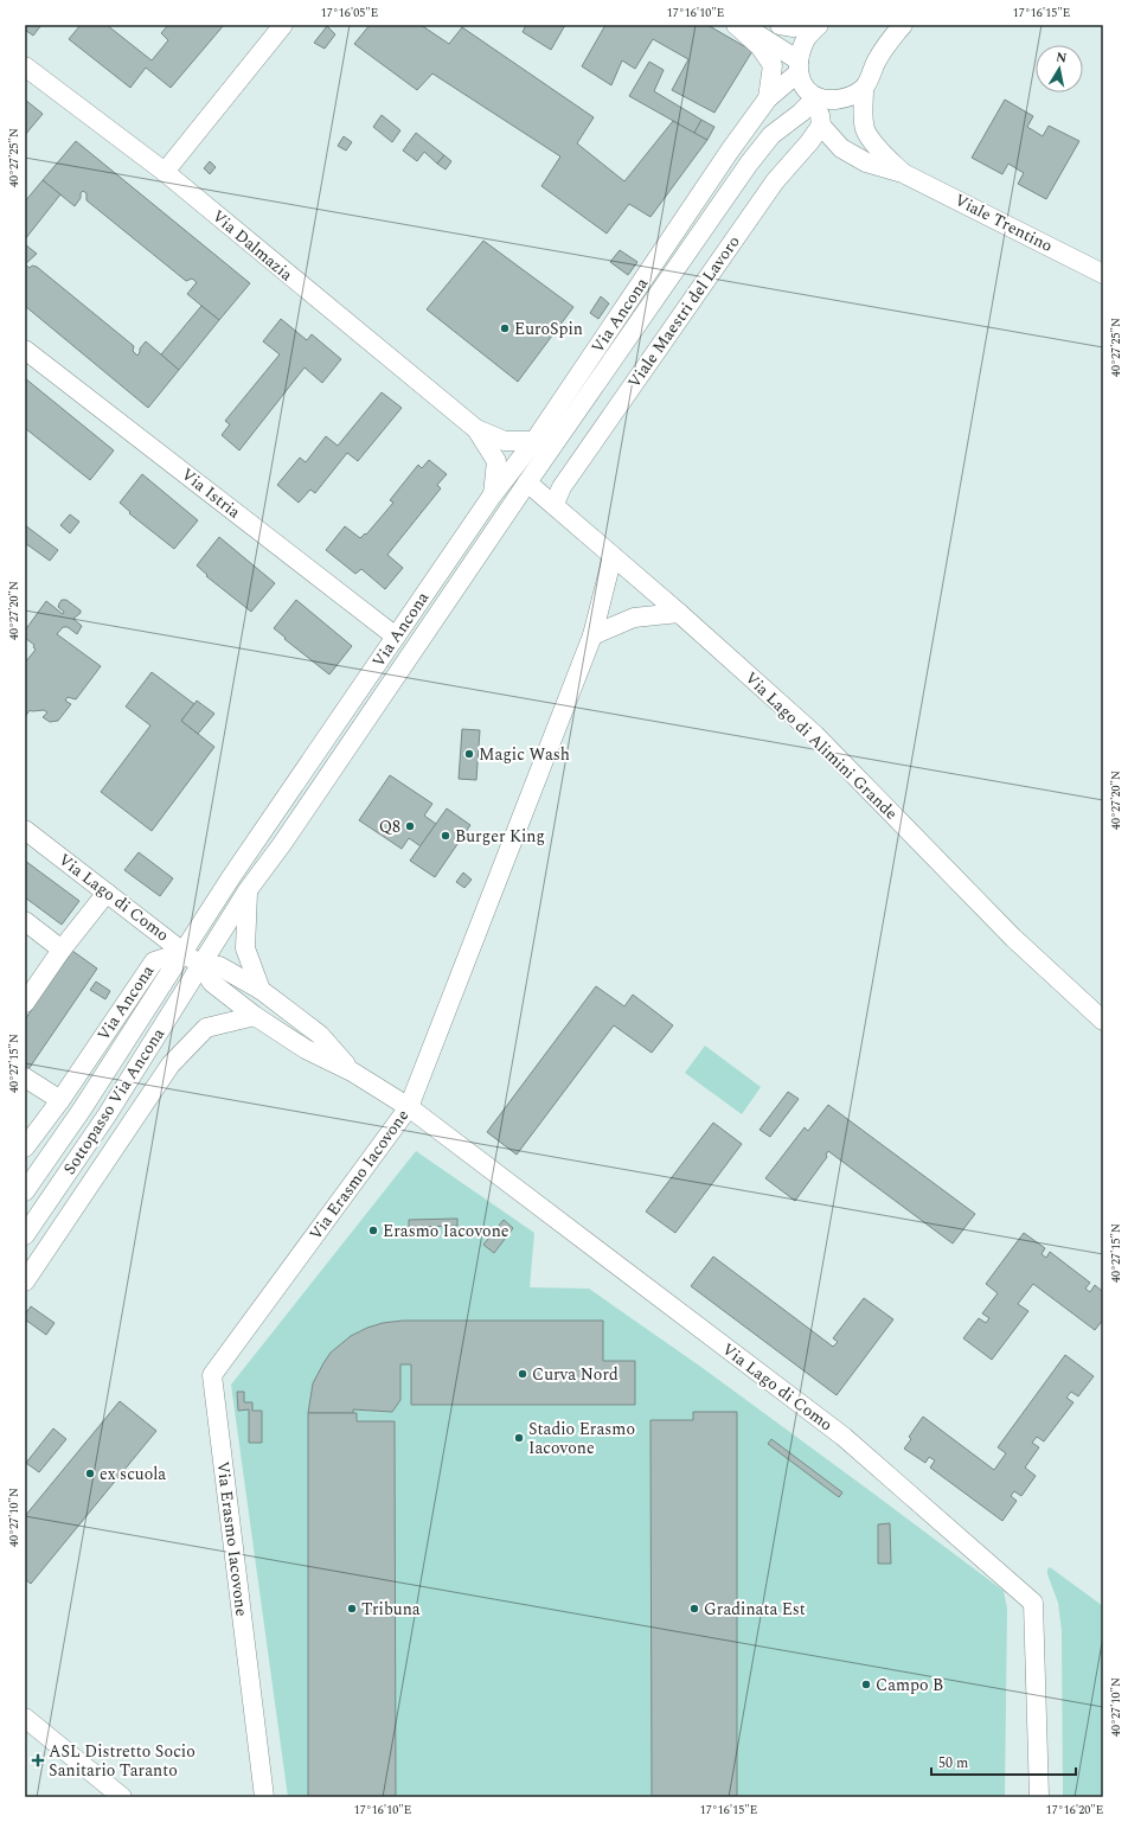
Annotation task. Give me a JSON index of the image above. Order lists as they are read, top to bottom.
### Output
{
  "streets": {
    "street": [
      "Viale Trentino",
      "Via Dalmazia",
      "Viale Maestri del Lavoro",
      "Via Ancona",
      "Via Istria",
      "Via Lago di Alimini Grande",
      "Via Lago di Como",
      "Sottopasso Via Ancona",
      "Via Erasmo Iacovone"
    ]
  },
  "crossings": [
    ["Viale Trentino", "Viale Maestri del Lavoro"],
    ["Via Dalmazia", "Via Ancona"],
    ["Viale Maestri del Lavoro", "Via Lago di Alimini Grande"],
    ["Via Ancona", "Via Istria"],
    ["Via Ancona", "Via Lago di Alimini Grande"],
    ["Via Ancona", "Via Lago di Como"],
    ["Via Ancona", "Sottopasso Via Ancona"],
    ["Via Lago di Alimini Grande", "Via Erasmo Iacovone"],
    ["Via Lago di Como", "Sottopasso Via Ancona"],
    ["Via Lago di Como", "Via Erasmo Iacovone"]
  ],
  "places": {
    "other": [
      "EuroSpin",
      "Magic Wash",
      "Q8",
      "Burger King",
      "Erasmo Iacovone",
      "Curva Nord",
      "Stadio Erasmo Iacovone",
      "ex scuola",
      "Tribuna",
      "Gradinata Est",
      "Campo B"
    ],
    "health": ["ASL Distretto Socio Sanitario Taranto"]
  },
  "scale_bar": "50 m",
  "north": "top",
  "coordinates": [
    "17°16'05\"E",
    "17°16'10\"E",
    "17°16'15\"E",
    "40°27'25\"N",
    "40°27'20\"N",
    "40°27'15\"N",
    "40°27'10\"N",
    "17°16'20\"E"
  ]
}
